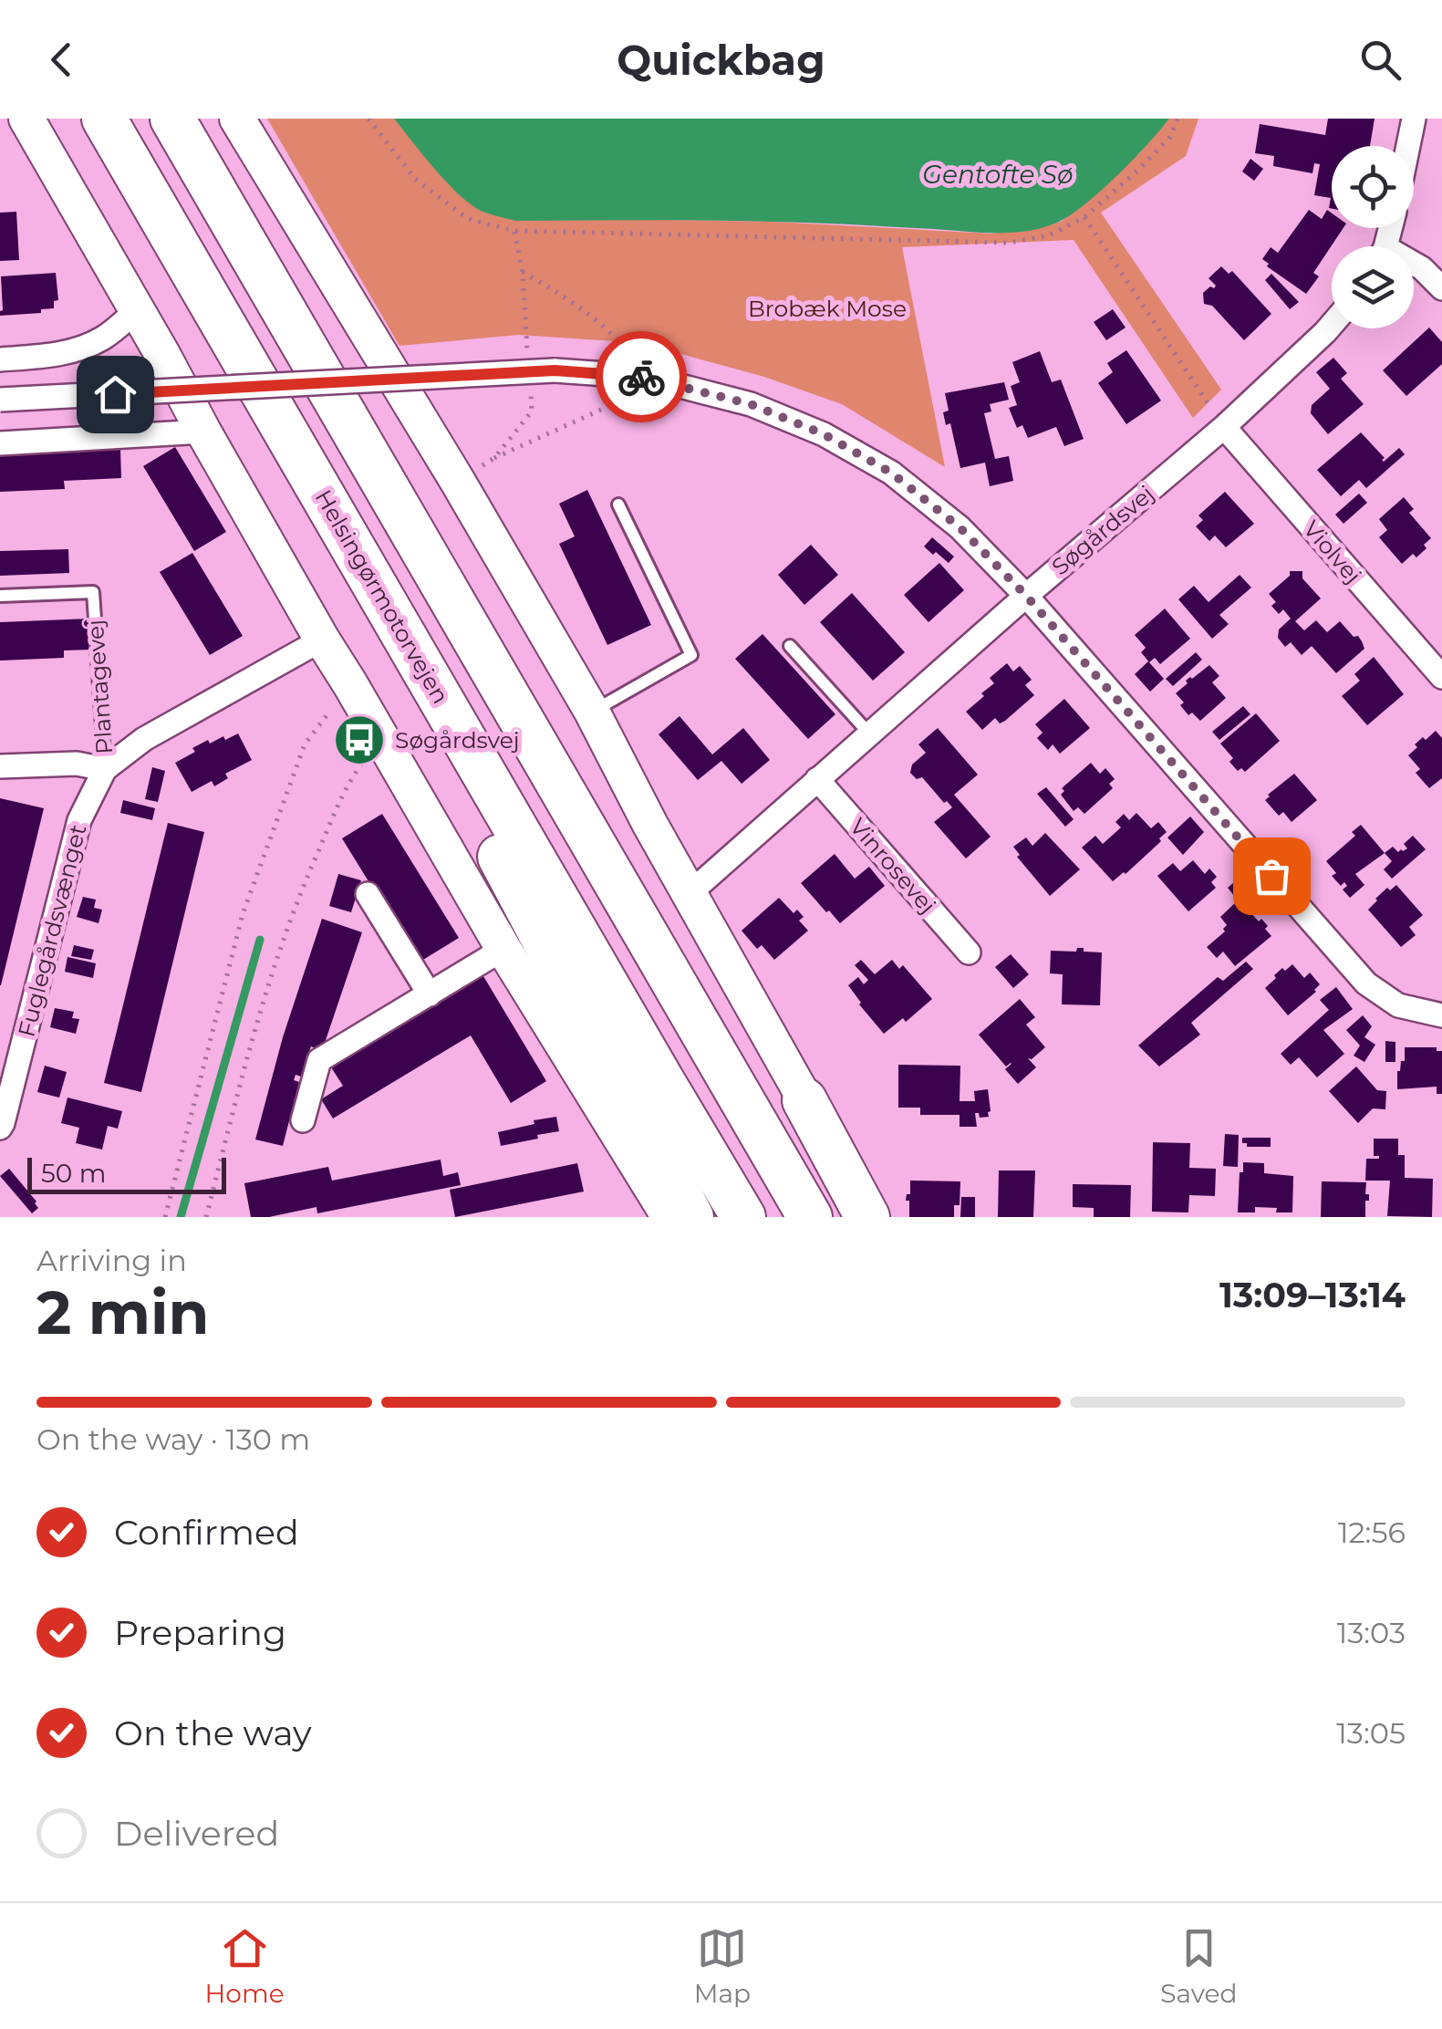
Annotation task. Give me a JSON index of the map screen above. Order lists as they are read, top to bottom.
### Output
{
  "streets": {
    "highway": ["Helsingørmotorvejen"],
    "street": [
      "Søgårdsvej",
      "Violvej",
      "Plantagevej",
      "Vinrosevej",
      "Fuglegårdsvænget"
    ]
  },
  "crossings": [
    ["Søgårdsvej", "Violvej"],
    ["Søgårdsvej", "Vinrosevej"],
    ["Plantagevej", "Fuglegårdsvænget"]
  ],
  "water": ["Gentofte Sø"],
  "parks": ["Brobæk Mose"],
  "places": {
    "bus stop": ["Søgårdsvej"]
  },
  "scale_bar": "50 m",
  "page": {
    "header": "Quickbag",
    "scale": "50 m",
    "heading": ["2 min", "Arriving in", "13:09–13:14"],
    "bar": "On the way · 130 m",
    "list": [
      ["Confirmed", "12:56"],
      ["Preparing", "13:03"],
      ["On the way", "13:05"],
      "Delivered"
    ],
    "tabs": ["Home", "Map", "Saved"]
  }
}
